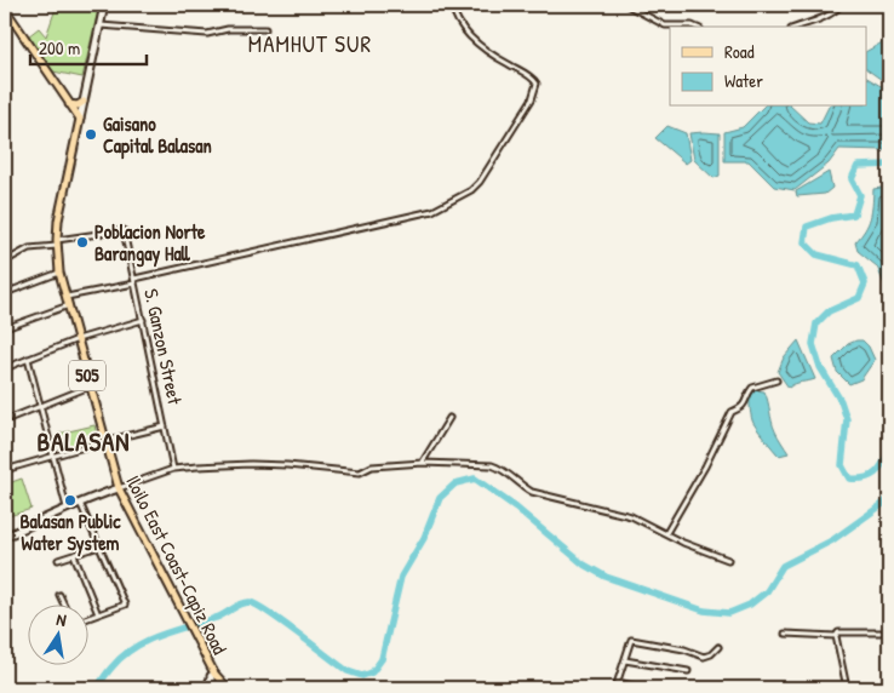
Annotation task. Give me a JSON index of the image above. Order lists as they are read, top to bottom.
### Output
{
  "streets": {
    "main road": ["505", "Iloilo East Coast-Capiz Road"],
    "street": ["S. Ganzon Street"]
  },
  "crossings": [
    ["S. Ganzon Street", "Iloilo East Coast-Capiz Road"]
  ],
  "districts": ["MAMHUT SUR", "BALASAN"],
  "places": ["Gaisano Capital Balasan", "Poblacion Norte Barangay Hall", "Balasan Public Water System"],
  "legend": ["Road", "Water"],
  "scale_bar": "200 m",
  "north": "top"
}
